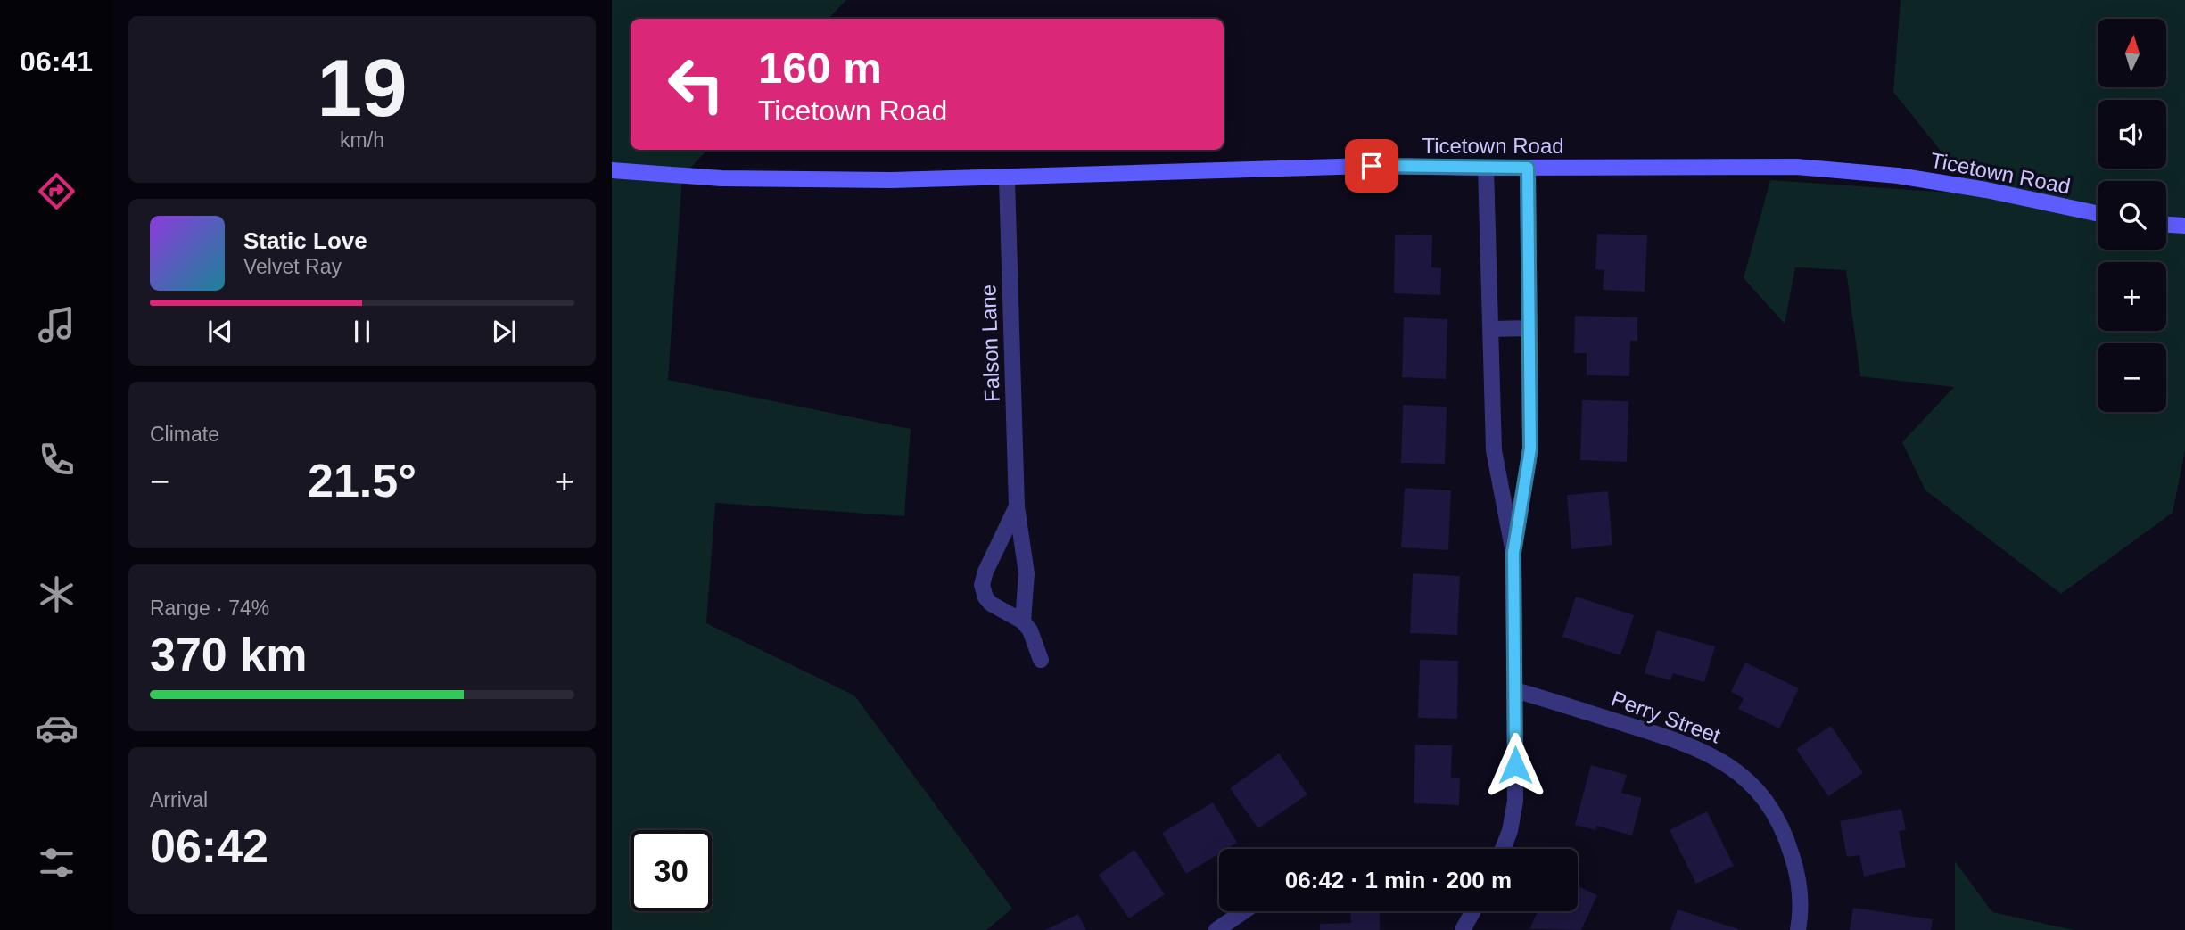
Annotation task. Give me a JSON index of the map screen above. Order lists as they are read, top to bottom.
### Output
{
  "streets": {
    "street": ["Ticetown Road", "Falson Lane", "Perry Street"]
  },
  "crossings": [
    ["Ticetown Road", "Falson Lane"]
  ],
  "north": "top",
  "page": {
    "tabs": "06:41",
    "tile": [
      ["19", "km/h"],
      "Climate",
      ["Range · 74%", "370 km"],
      ["Arrival", "06:42"]
    ],
    "map_buttons": ["+", "−"],
    "turn": ["160 m", "Ticetown Road"],
    "song": ["Static Love", "Velvet Ray"],
    "heat": ["−", "21.5°", "+"],
    "limit": "30",
    "trip": "06:42 · 1 min · 200 m"
  }
}
